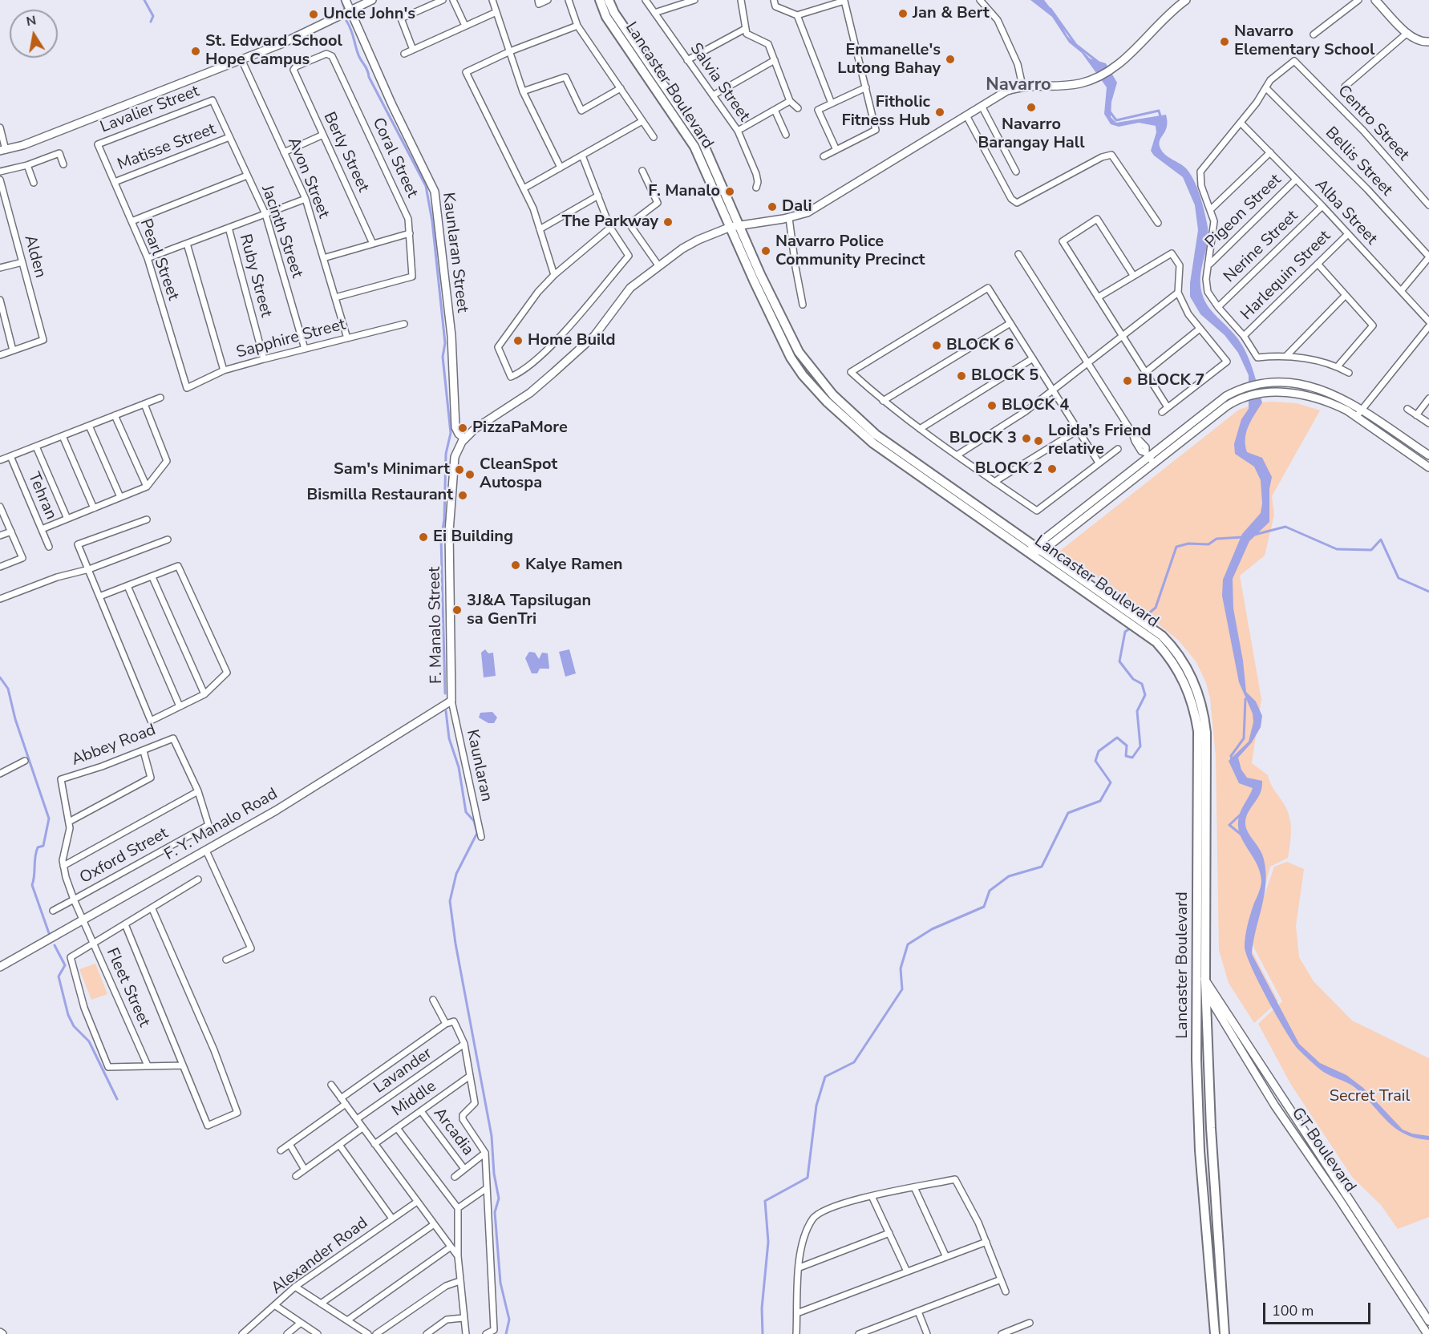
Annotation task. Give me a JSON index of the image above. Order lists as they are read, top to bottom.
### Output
{
  "streets": {
    "main road": ["Lancaster Boulevard"],
    "street": [
      "Salvia Street",
      "Lavalier Street",
      "Centro Street",
      "Matisse Street",
      "Berly Street",
      "Coral Street",
      "Bellis Street",
      "Avon Street",
      "Pigeon Street",
      "Alba Street",
      "Jacinth Street",
      "Nerine Street",
      "Kaunlaran Street",
      "Alden",
      "Pearl Street",
      "Ruby Street",
      "Harlequin Street",
      "Sapphire Street",
      "Tehran",
      "F. Manalo Street",
      "Abbey Road",
      "Kaunlaran",
      "F. Y. Manalo Road",
      "Oxford Street",
      "Fleet Street",
      "Lavander",
      "Middle",
      "Arcadia",
      "GT Boulevard",
      "Alexander Road"
    ]
  },
  "crossings": [
    ["Lancaster Boulevard", "F. Manalo Street"],
    ["Lancaster Boulevard", "GT Boulevard"],
    ["Lavalier Street", "Jacinth Street"],
    ["Lavalier Street", "Pearl Street"],
    ["Centro Street", "Bellis Street"],
    ["Matisse Street", "Jacinth Street"],
    ["Matisse Street", "Pearl Street"],
    ["Berly Street", "Coral Street"],
    ["Coral Street", "Avon Street"],
    ["Avon Street", "Sapphire Street"],
    ["Pigeon Street", "Alba Street"],
    ["Alba Street", "Nerine Street"],
    ["Alba Street", "Harlequin Street"],
    ["Jacinth Street", "Sapphire Street"],
    ["Kaunlaran Street", "F. Manalo Street"],
    ["Pearl Street", "Sapphire Street"],
    ["Ruby Street", "Sapphire Street"],
    ["F. Manalo Street", "Kaunlaran"],
    ["F. Manalo Street", "F. Y. Manalo Road"],
    ["Abbey Road", "Oxford Street"],
    ["Kaunlaran", "F. Y. Manalo Road"],
    ["F. Y. Manalo Road", "Fleet Street"],
    ["Oxford Street", "Fleet Street"],
    ["Middle", "Arcadia"]
  ],
  "districts": ["Navarro"],
  "parks": ["Secret Trail"],
  "places": [
    "Jan & Bert",
    "Uncle John's",
    "Navarro Elementary School",
    "St. Edward School Hope Campus",
    "Emmanelle's Lutong Bahay",
    "Navarro Barangay Hall",
    "Fitholic Fitness Hub",
    "F. Manalo",
    "Dali",
    "The Parkway",
    "Navarro Police Community Precinct",
    "Home Build",
    "BLOCK 6",
    "BLOCK 5",
    "BLOCK 7",
    "BLOCK 4",
    "PizzaPaMore",
    "BLOCK 3",
    "Loida’s Friend relative",
    "BLOCK 2",
    "Sam's Minimart",
    "CleanSpot Autospa",
    "Bismilla Restaurant",
    "Ei Building",
    "Kalye Ramen",
    "3J&A Tapsilugan sa GenTri"
  ],
  "scale_bar": "100 m",
  "north": "top"
}
